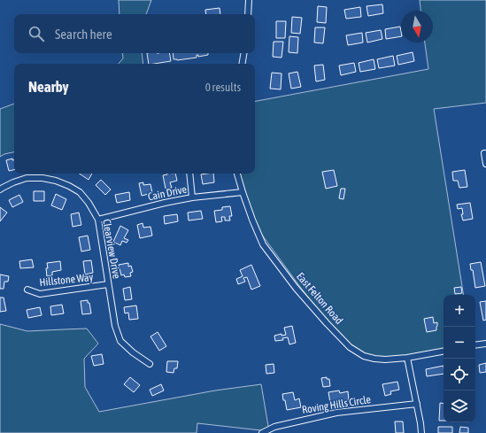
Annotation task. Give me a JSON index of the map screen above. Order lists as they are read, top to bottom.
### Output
{
  "streets": {
    "street": [
      "Cain Drive",
      "Clearview Drive",
      "Hillstone Way",
      "East Felton Road",
      "Roving Hills Circle"
    ]
  },
  "crossings": [
    ["Cain Drive", "Clearview Drive"],
    ["Cain Drive", "East Felton Road"],
    ["Clearview Drive", "Hillstone Way"]
  ],
  "north": "bottom",
  "page": {
    "search": "Search here",
    "heading": ["Nearby", "0 results"],
    "map_buttons": ["+", "−"]
  }
}
